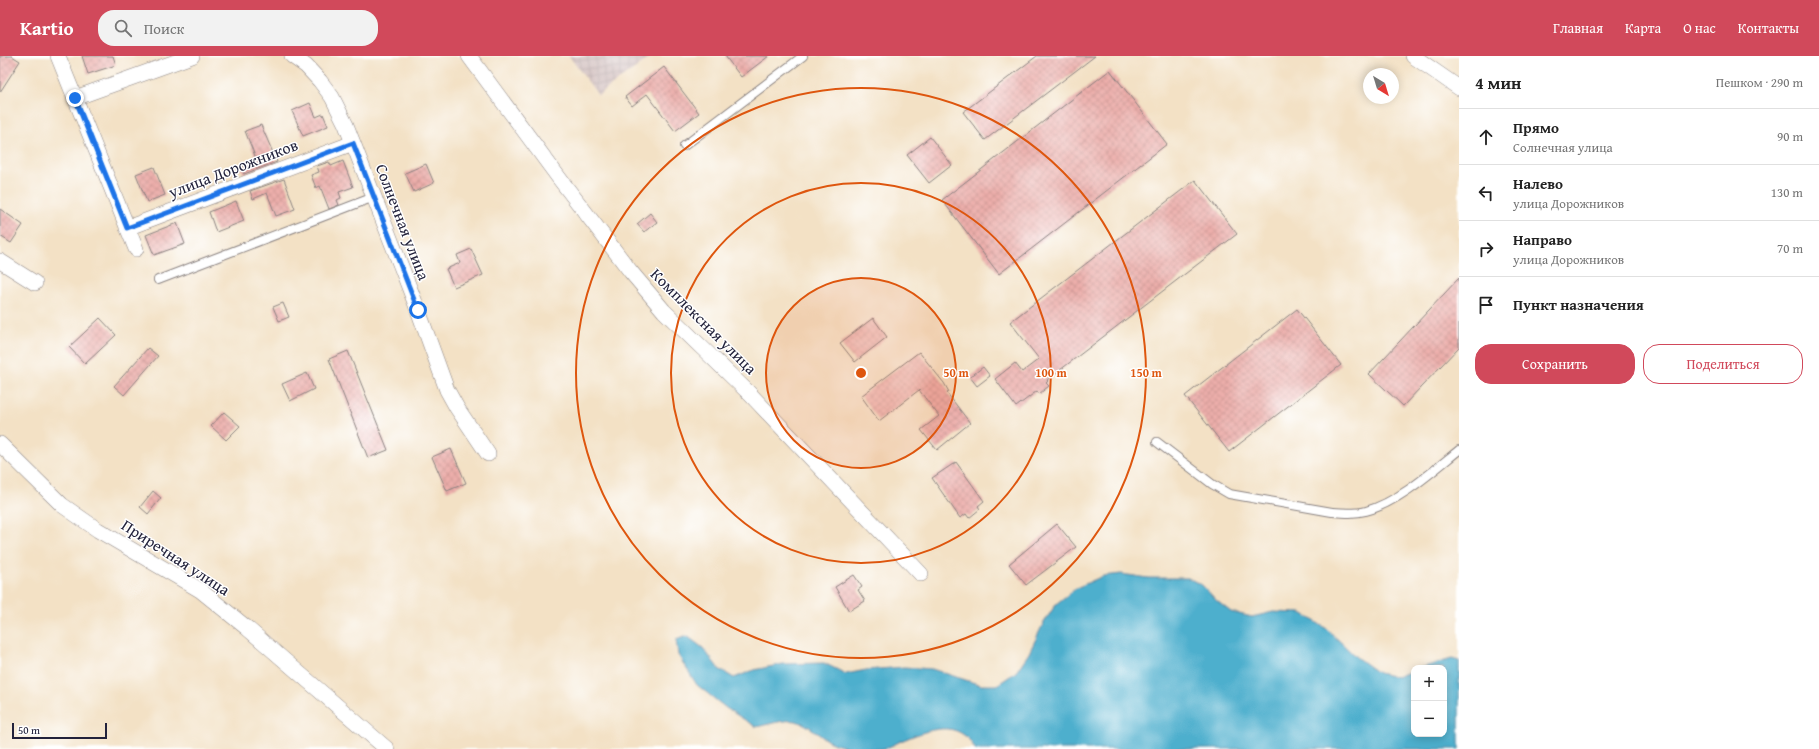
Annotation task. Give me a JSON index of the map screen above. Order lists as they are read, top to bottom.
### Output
{
  "streets": {
    "street": [
      "улица Дорожников",
      "Солнечная улица",
      "Комплексная улица",
      "Приречная улица"
    ]
  },
  "crossings": [
    ["улица Дорожников", "Солнечная улица"]
  ],
  "scale_bar": "50 m",
  "north": "bottom right",
  "page": {
    "header": "Kartio",
    "search": "Поиск",
    "nav": [
      "Главная",
      "Карта",
      "О нас",
      "Контакты"
    ],
    "heading": ["4 мин", "Пешком · 290 m"],
    "list": [
      ["Прямо", "Солнечная улица", "90 m"],
      ["Налево", "улица Дорожников", "130 m"],
      ["Направо", "улица Дорожников", "70 m"],
      "Пункт назначения"
    ],
    "buttons": ["Сохранить", "Поделиться"],
    "map_buttons": ["+", "−"],
    "scale": "50 m"
  },
  "rings": ["50 m", "100 m", "150 m"]
}
